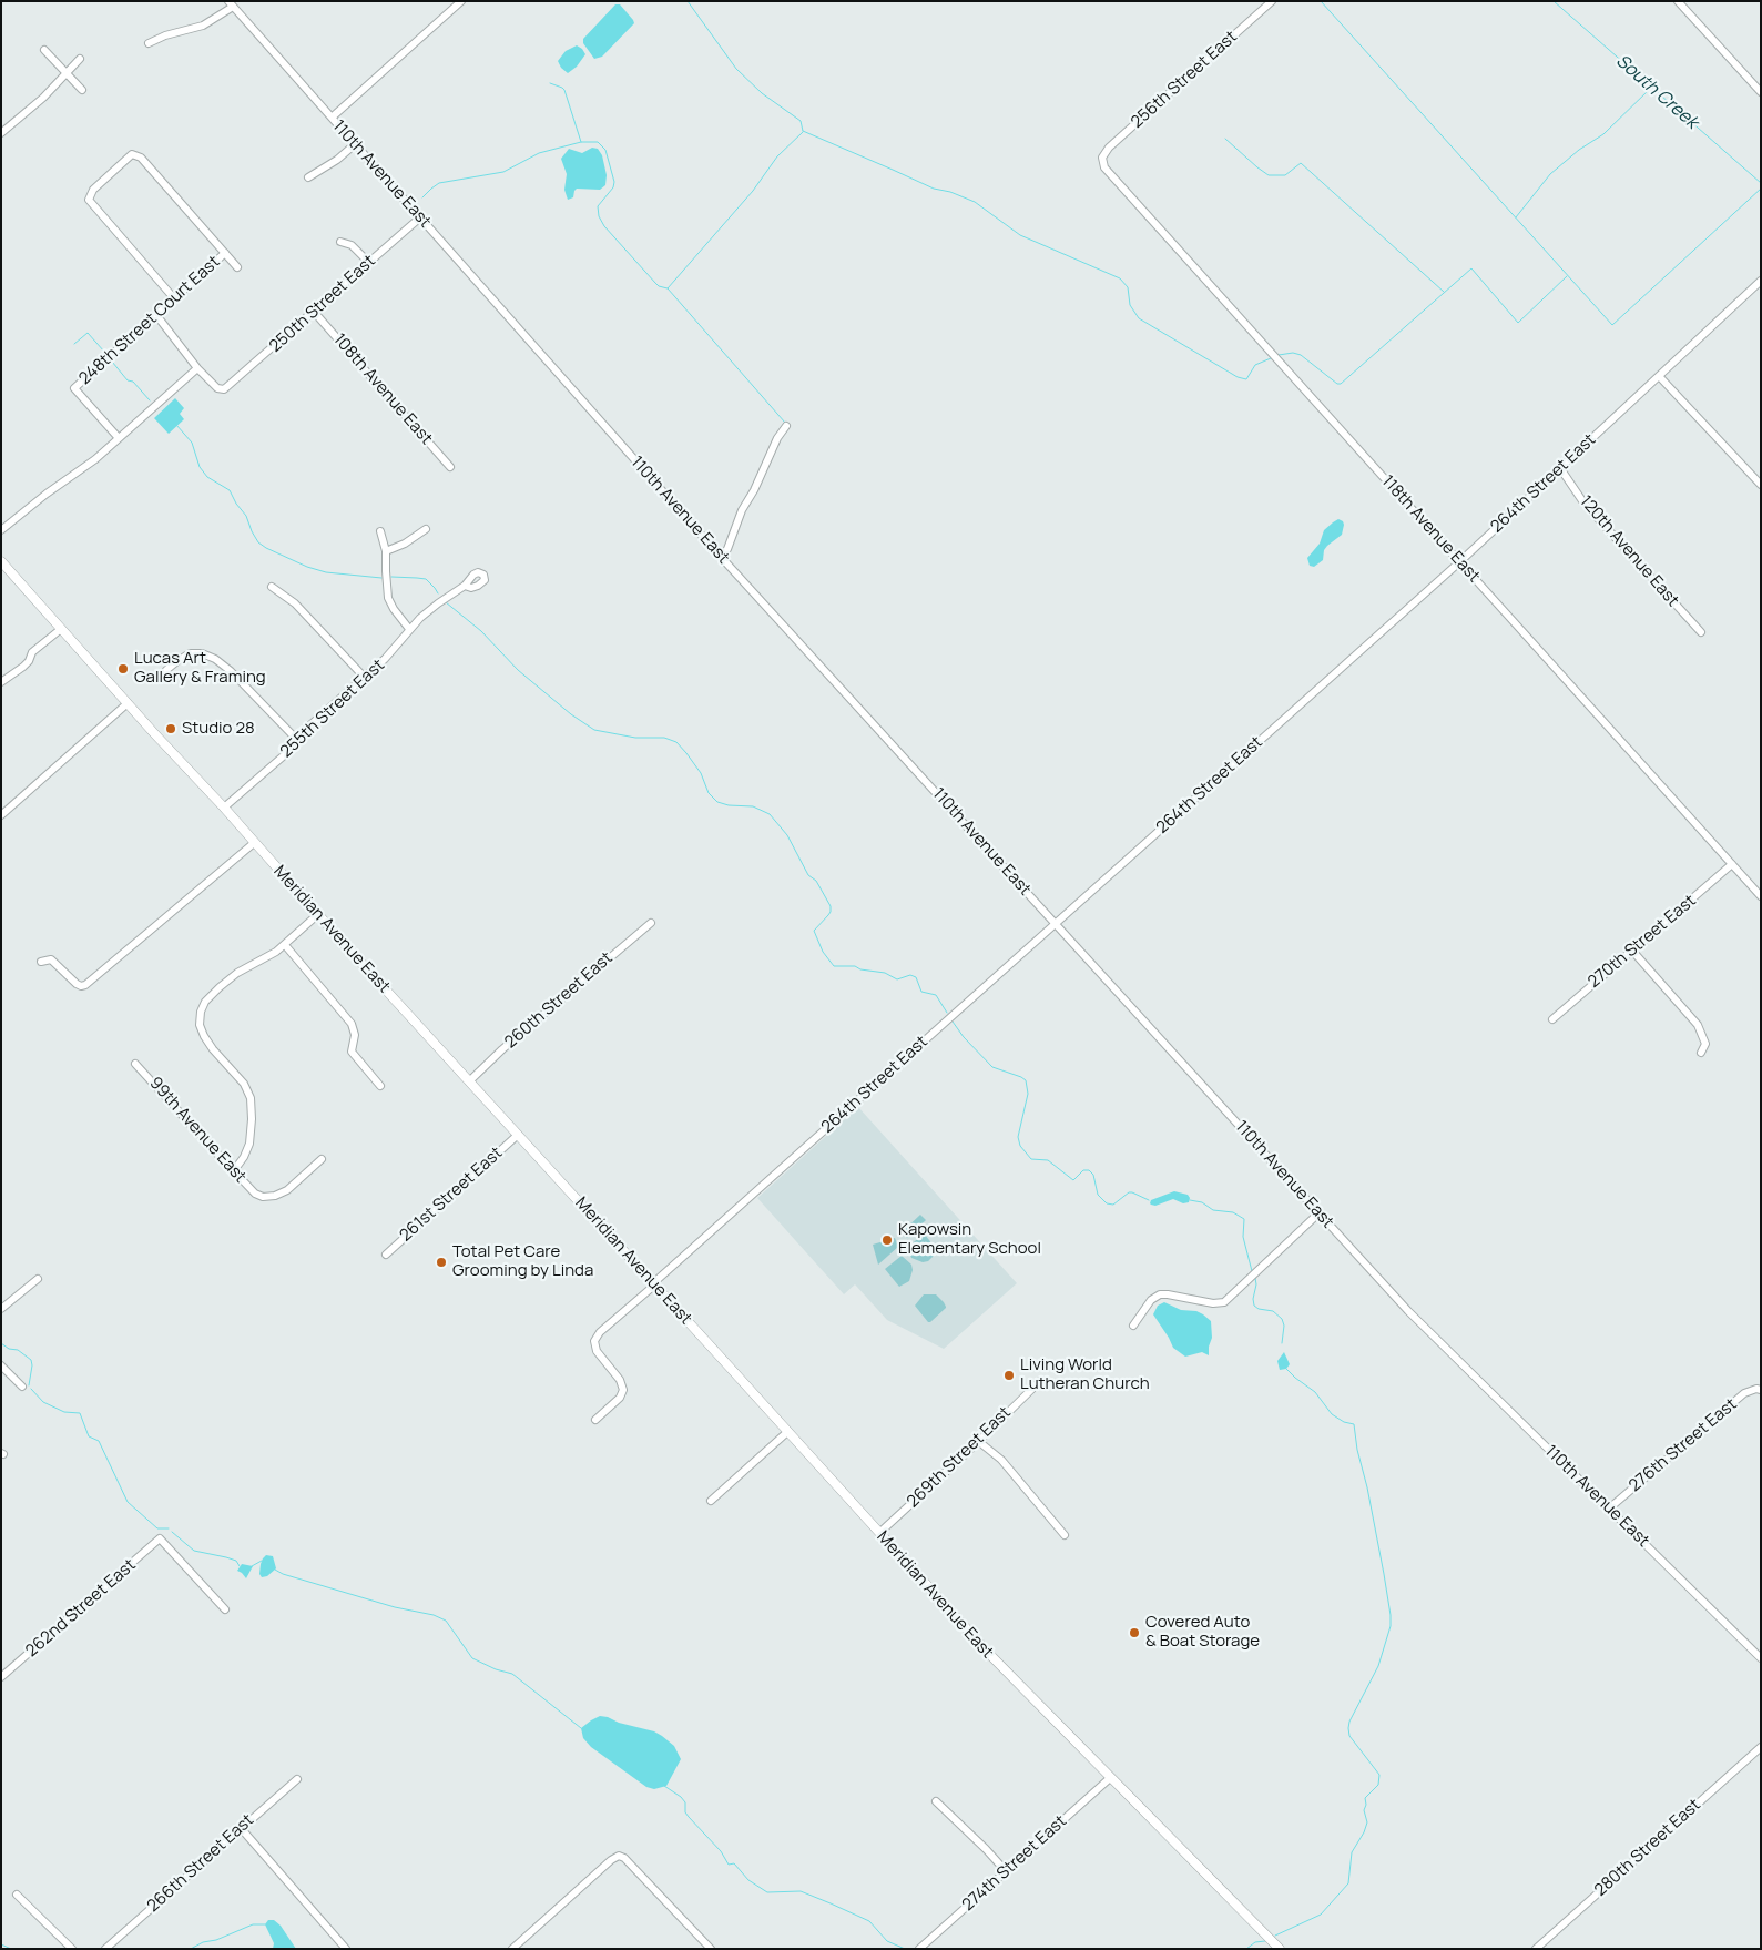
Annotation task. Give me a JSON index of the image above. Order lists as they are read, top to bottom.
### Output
{
  "streets": {
    "main road": ["Meridian Avenue East"],
    "street": [
      "256th Street East",
      "110th Avenue East",
      "250th Street East",
      "248th Street Court East",
      "108th Avenue East",
      "264th Street East",
      "118th Avenue East",
      "120th Avenue East",
      "255th Street East",
      "270th Street East",
      "260th Street East",
      "99th Avenue East",
      "261st Street East",
      "276th Street East",
      "269th Street East",
      "262nd Street East",
      "280th Street East",
      "266th Street East",
      "274th Street East"
    ]
  },
  "crossings": [
    ["256th Street East", "118th Avenue East"],
    ["110th Avenue East", "250th Street East"],
    ["110th Avenue East", "264th Street East"],
    ["110th Avenue East", "276th Street East"],
    ["250th Street East", "108th Avenue East"],
    ["264th Street East", "118th Avenue East"],
    ["264th Street East", "120th Avenue East"],
    ["264th Street East", "Meridian Avenue East"],
    ["118th Avenue East", "270th Street East"],
    ["255th Street East", "Meridian Avenue East"],
    ["Meridian Avenue East", "260th Street East"],
    ["Meridian Avenue East", "261st Street East"],
    ["Meridian Avenue East", "269th Street East"],
    ["Meridian Avenue East", "274th Street East"]
  ],
  "water": ["South Creek"],
  "places": [
    "Lucas Art Gallery & Framing",
    "Studio 28",
    "Kapowsin Elementary School",
    "Total Pet Care Grooming by Linda",
    "Living World Lutheran Church",
    "Covered Auto & Boat Storage"
  ]
}
